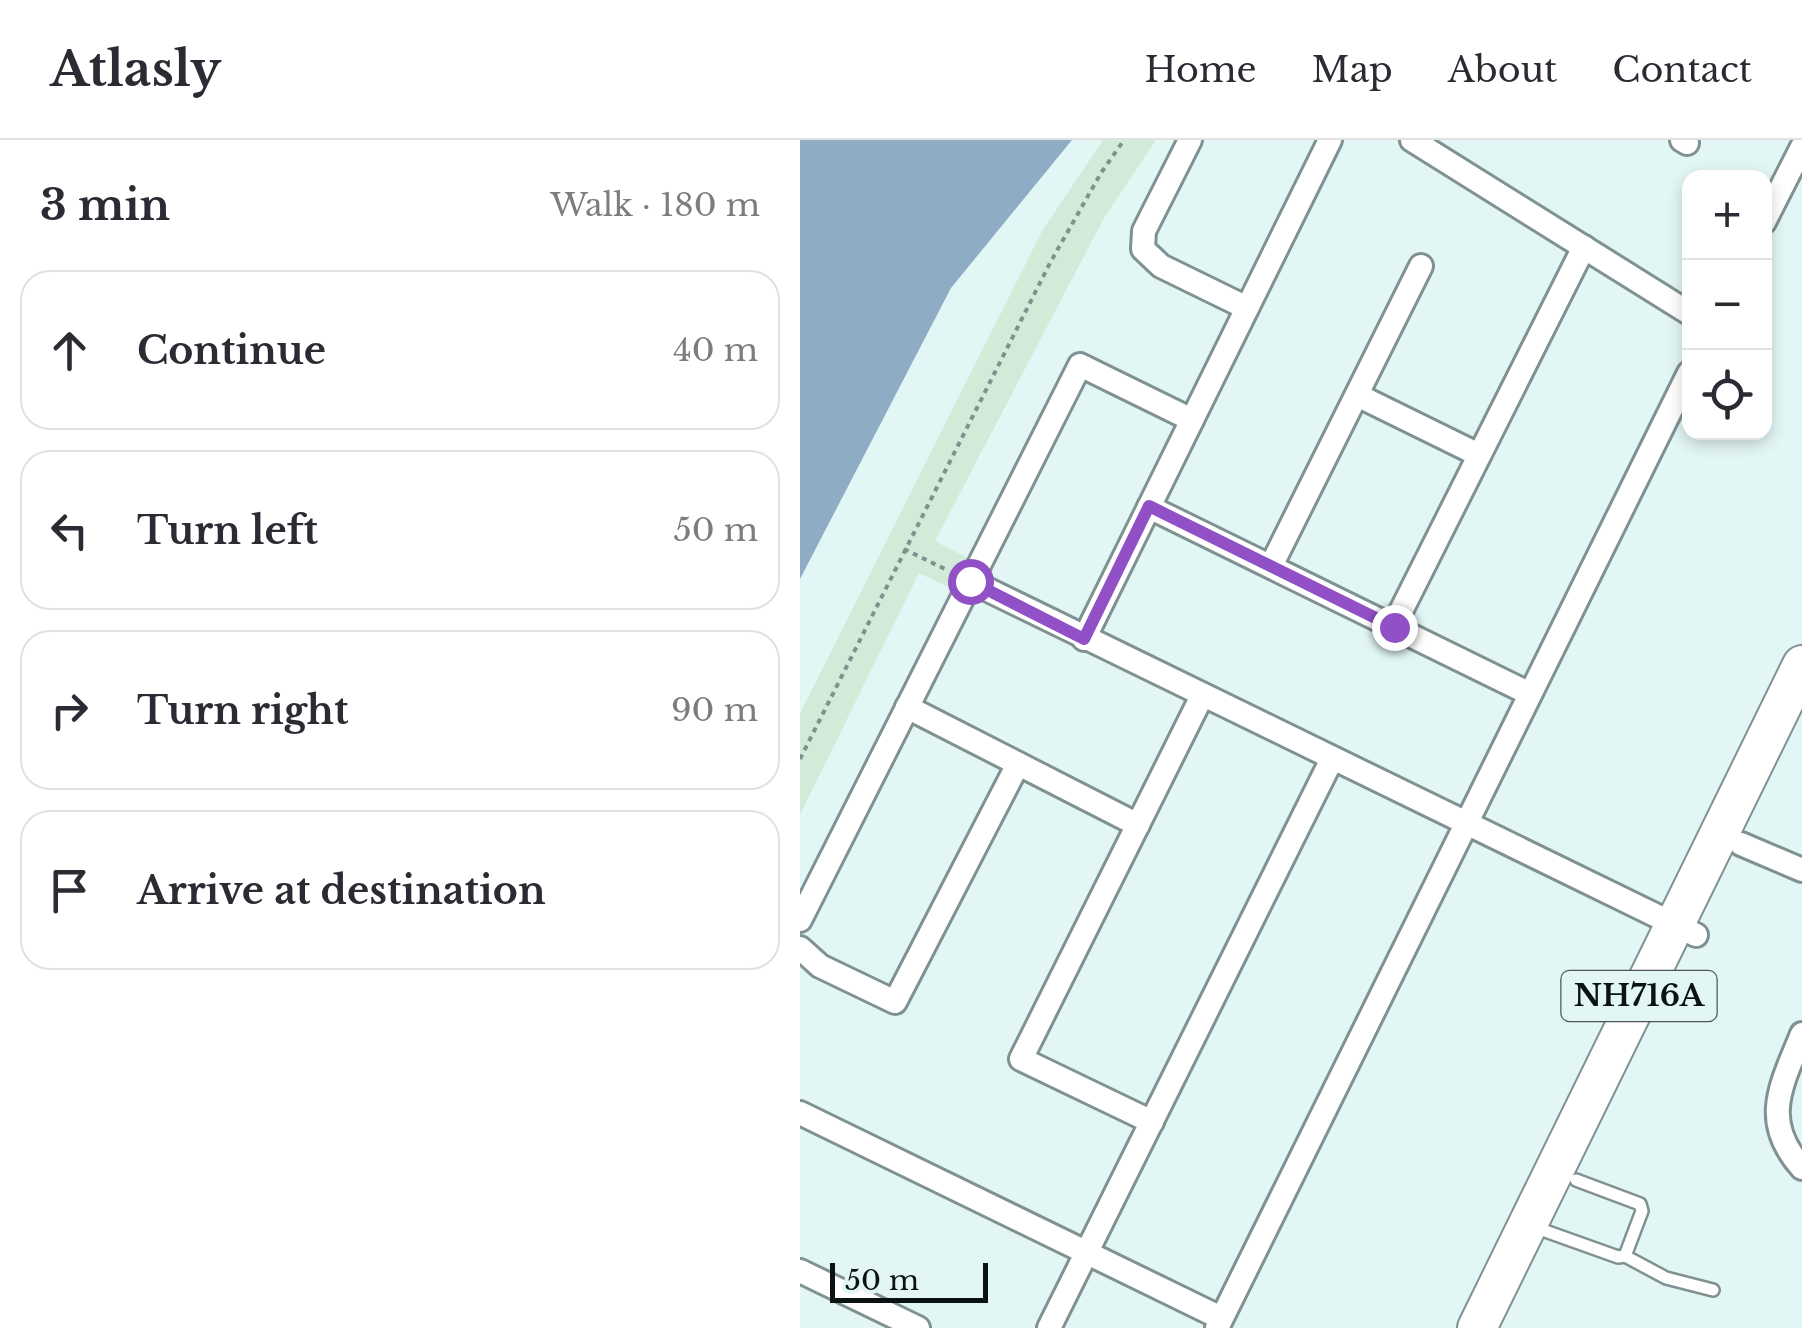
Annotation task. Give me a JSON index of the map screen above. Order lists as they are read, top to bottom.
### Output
{
  "streets": {
    "highway": ["NH716A"]
  },
  "scale_bar": "50 m",
  "page": {
    "header": "Atlasly",
    "nav": [
      "Home",
      "Map",
      "About",
      "Contact"
    ],
    "heading": ["3 min", "Walk · 180 m"],
    "map_buttons": ["+", "−"],
    "list": [
      ["Continue", "40 m"],
      ["Turn left", "50 m"],
      ["Turn right", "90 m"],
      "Arrive at destination"
    ],
    "scale": "50 m"
  }
}
